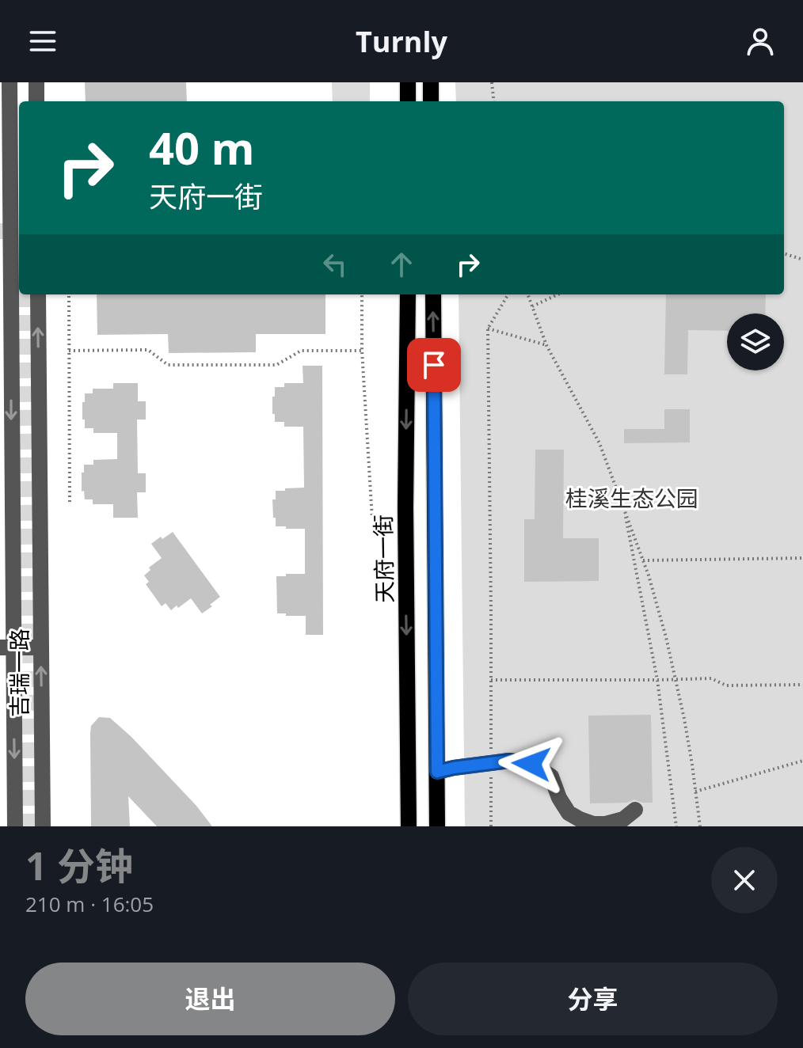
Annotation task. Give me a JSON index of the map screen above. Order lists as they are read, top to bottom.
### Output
{
  "streets": {
    "main road": ["天府一街"],
    "street": ["吉瑞一路"]
  },
  "parks": ["桂溪生态公园"],
  "page": {
    "header": "Turnly",
    "turn": ["40 m", "天府一街"],
    "heading": ["1 分钟", "210 m · 16:05"],
    "buttons": ["退出", "分享"]
  }
}
